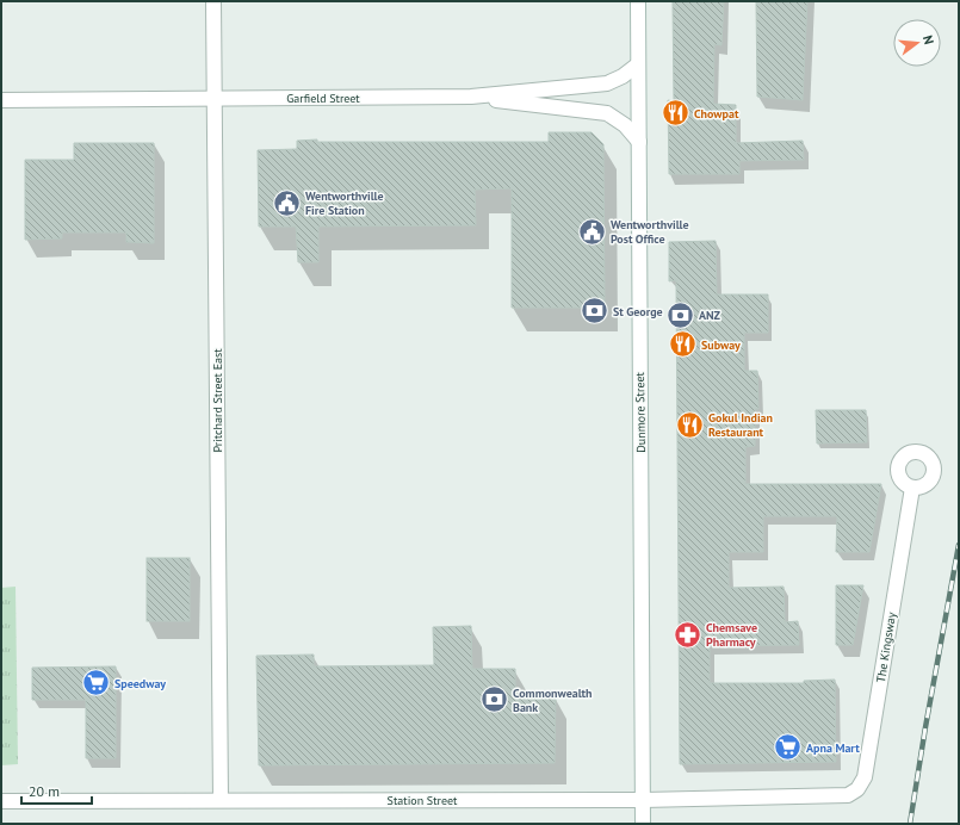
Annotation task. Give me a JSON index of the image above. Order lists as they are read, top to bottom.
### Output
{
  "streets": {
    "street": [
      "Garfield Street",
      "Pritchard Street East",
      "Dunmore Street",
      "The Kingsway",
      "Station Street"
    ]
  },
  "crossings": [
    ["Garfield Street", "Pritchard Street East"],
    ["Garfield Street", "Dunmore Street"],
    ["Pritchard Street East", "Station Street"],
    ["Dunmore Street", "Station Street"],
    ["The Kingsway", "Station Street"]
  ],
  "places": {
    "restaurant": ["Chowpat", "Subway", "Gokul Indian Restaurant"],
    "public building": ["Wentworthville Fire Station", "Wentworthville Post Office"],
    "bank": ["St George", "ANZ", "Commonwealth Bank"],
    "pharmacy": ["Chemsave Pharmacy"],
    "supermarket": ["Speedway", "Apna Mart"]
  },
  "scale_bar": "20 m",
  "north": "right"
}
